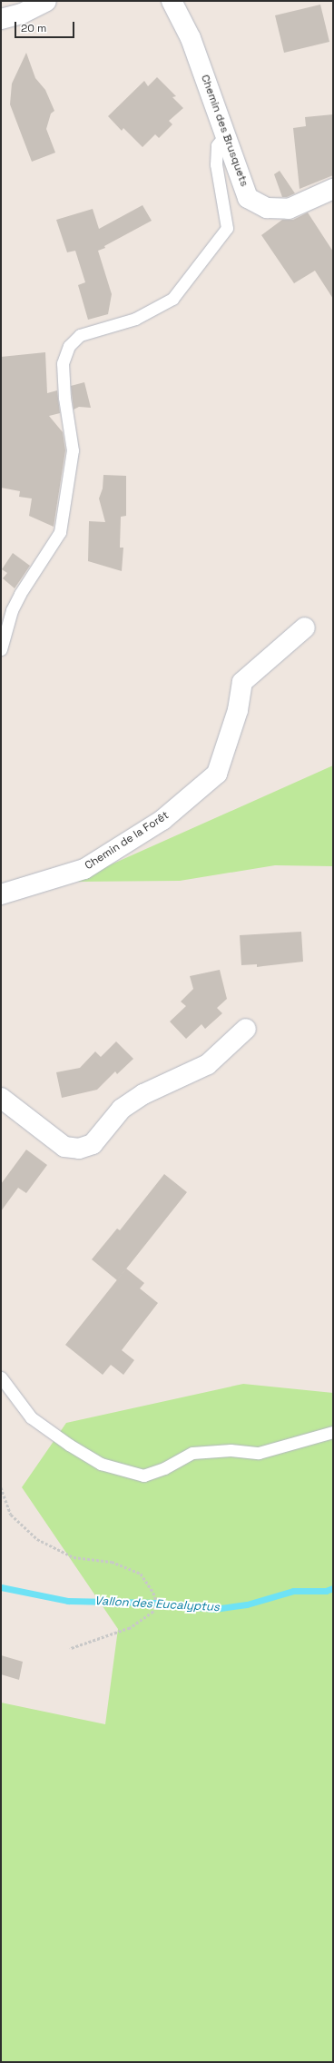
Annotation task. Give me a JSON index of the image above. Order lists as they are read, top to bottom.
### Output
{
  "streets": {
    "street": ["Chemin des Brusquets", "Chemin de la Forêt"]
  },
  "water": ["Vallon des Eucalyptus"],
  "scale_bar": "20 m"
}
